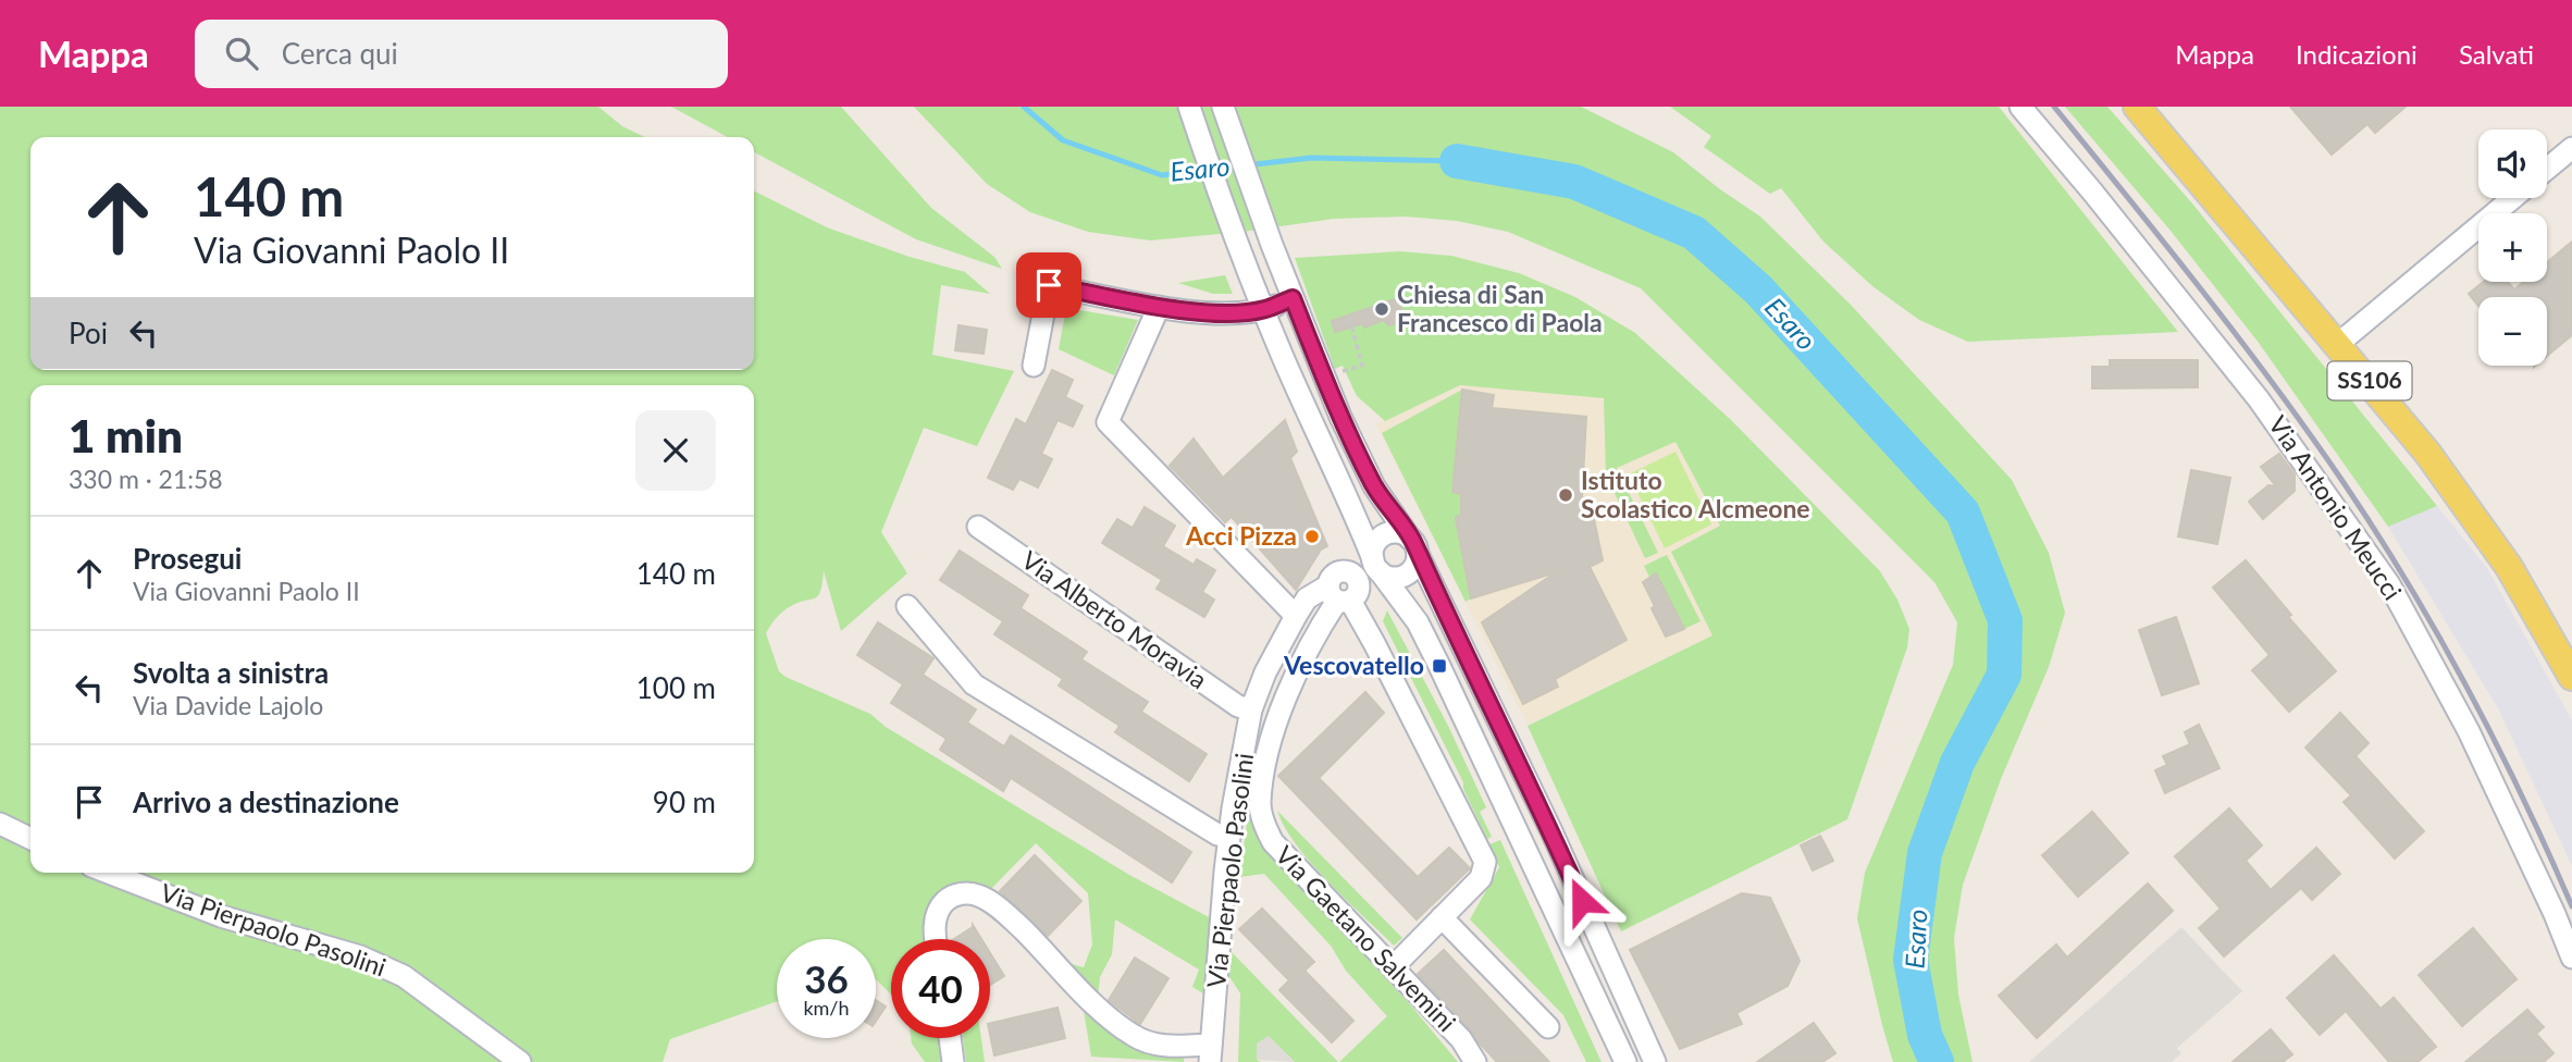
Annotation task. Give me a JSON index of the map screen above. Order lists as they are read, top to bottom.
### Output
{
  "streets": {
    "main road": ["SS106"],
    "street": [
      "Via Antonio Meucci",
      "Via Alberto Moravia",
      "Via Pierpaolo Pasolini",
      "Via Gaetano Salvemini"
    ]
  },
  "crossings": [
    ["Via Alberto Moravia", "Via Pierpaolo Pasolini"],
    ["Via Pierpaolo Pasolini", "Via Gaetano Salvemini"]
  ],
  "water": ["Esaro"],
  "places": {
    "other": ["Chiesa di San Francesco di Paola", "Istituto Scolastico Alcmeone", "Acci Pizza"],
    "transit": ["Vescovatello"]
  },
  "page": {
    "header": "Mappa",
    "search": "Cerca qui",
    "nav": ["Mappa", "Indicazioni", "Salvati"],
    "map_buttons": ["+", "−"],
    "turn": ["140 m", "Via Giovanni Paolo II"],
    "then": "Poi",
    "heading": ["1 min", "330 m · 21:58"],
    "list": [
      {
        "name": "Prosegui",
        "note": "Via Giovanni Paolo II",
        "value": "140 m"
      },
      {
        "name": "Svolta a sinistra",
        "note": "Via Davide Lajolo",
        "value": "100 m"
      },
      {
        "name": "Arrivo a destinazione",
        "value": "90 m"
      }
    ],
    "speed": "36 km/h",
    "limit": "40"
  }
}
